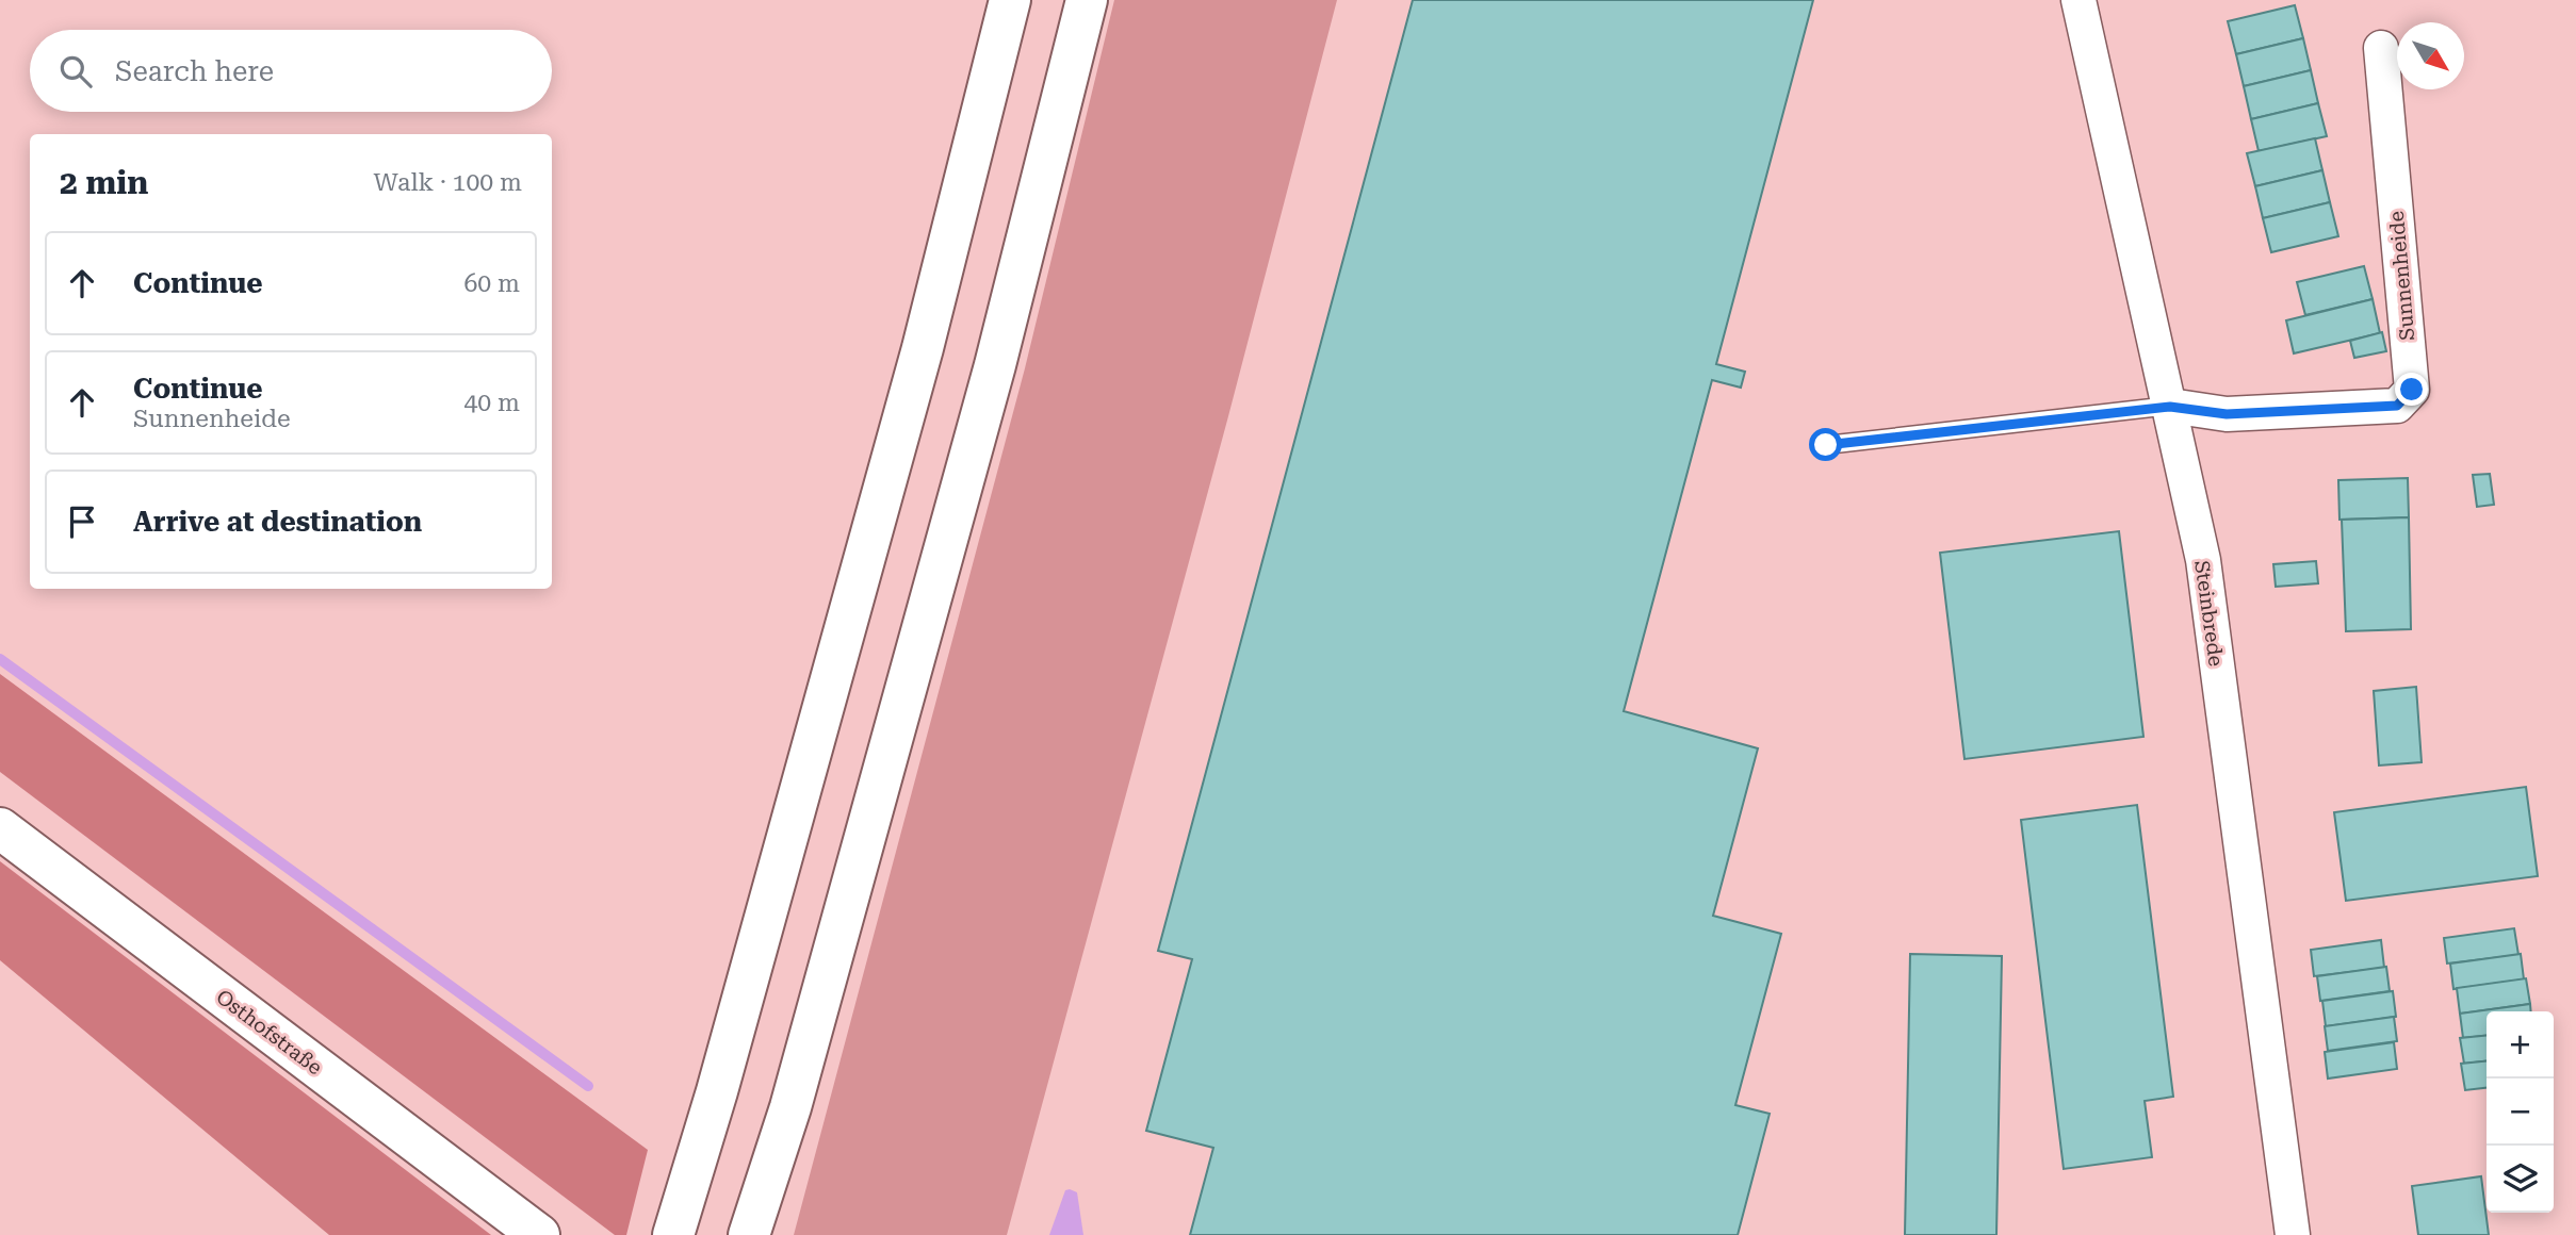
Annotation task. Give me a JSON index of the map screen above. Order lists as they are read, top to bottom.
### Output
{
  "streets": {
    "main road": ["Osthofstraße"],
    "street": ["Sunnenheide", "Steinbrede"]
  },
  "crossings": [
    ["Sunnenheide", "Steinbrede"]
  ],
  "north": "bottom right",
  "page": {
    "search": "Search here",
    "heading": ["2 min", "Walk · 100 m"],
    "list": [
      ["Continue", "60 m"],
      ["Continue", "Sunnenheide", "40 m"],
      "Arrive at destination"
    ],
    "map_buttons": ["+", "−"]
  }
}
